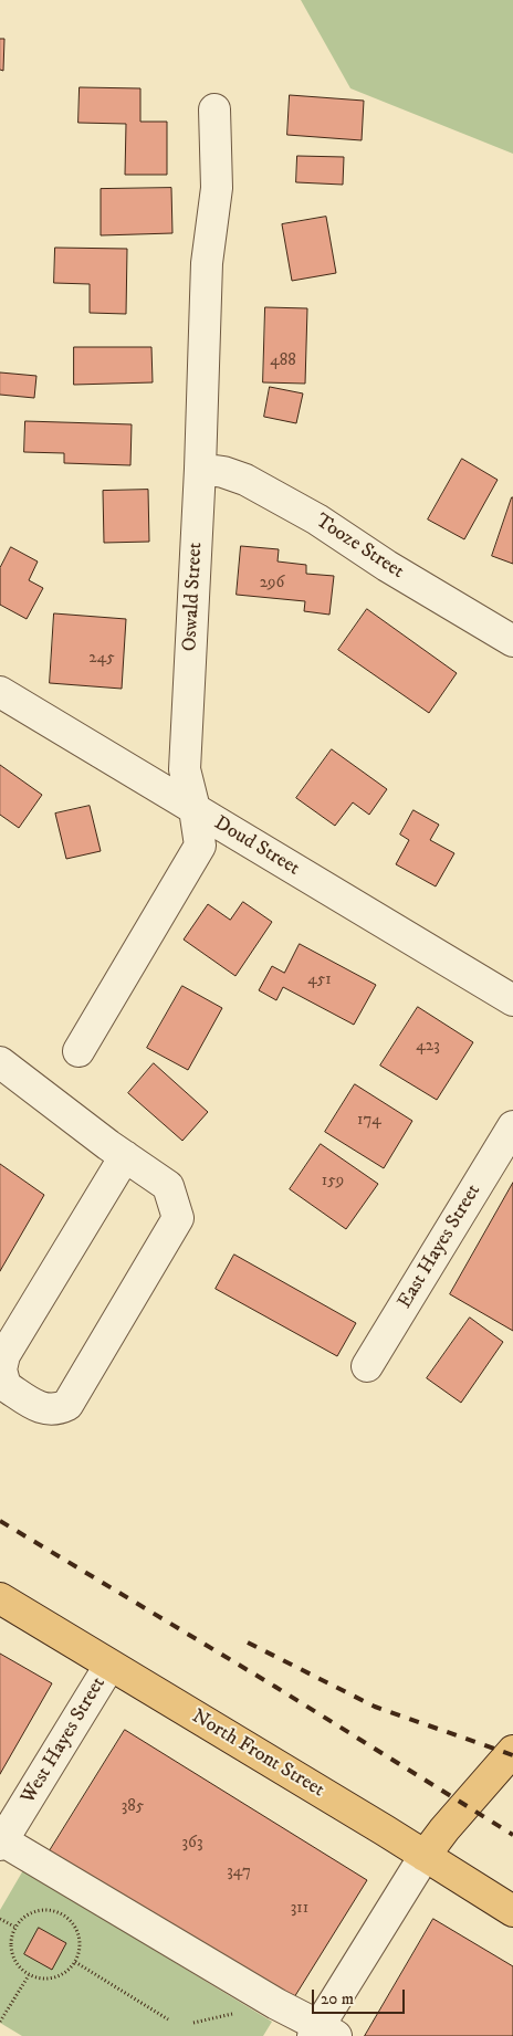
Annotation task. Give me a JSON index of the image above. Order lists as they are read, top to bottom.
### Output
{
  "streets": {
    "main road": ["North Front Street"],
    "street": [
      "Tooze Street",
      "Oswald Street",
      "Doud Street",
      "East Hayes Street",
      "West Hayes Street"
    ]
  },
  "crossings": [
    ["Tooze Street", "Oswald Street"],
    ["Oswald Street", "Doud Street"],
    ["West Hayes Street", "North Front Street"]
  ],
  "house_numbers": [
    "488",
    "296",
    "245",
    "451",
    "423",
    "174",
    "159",
    "385",
    "363",
    "347",
    "311"
  ],
  "scale_bar": "20 m"
}
